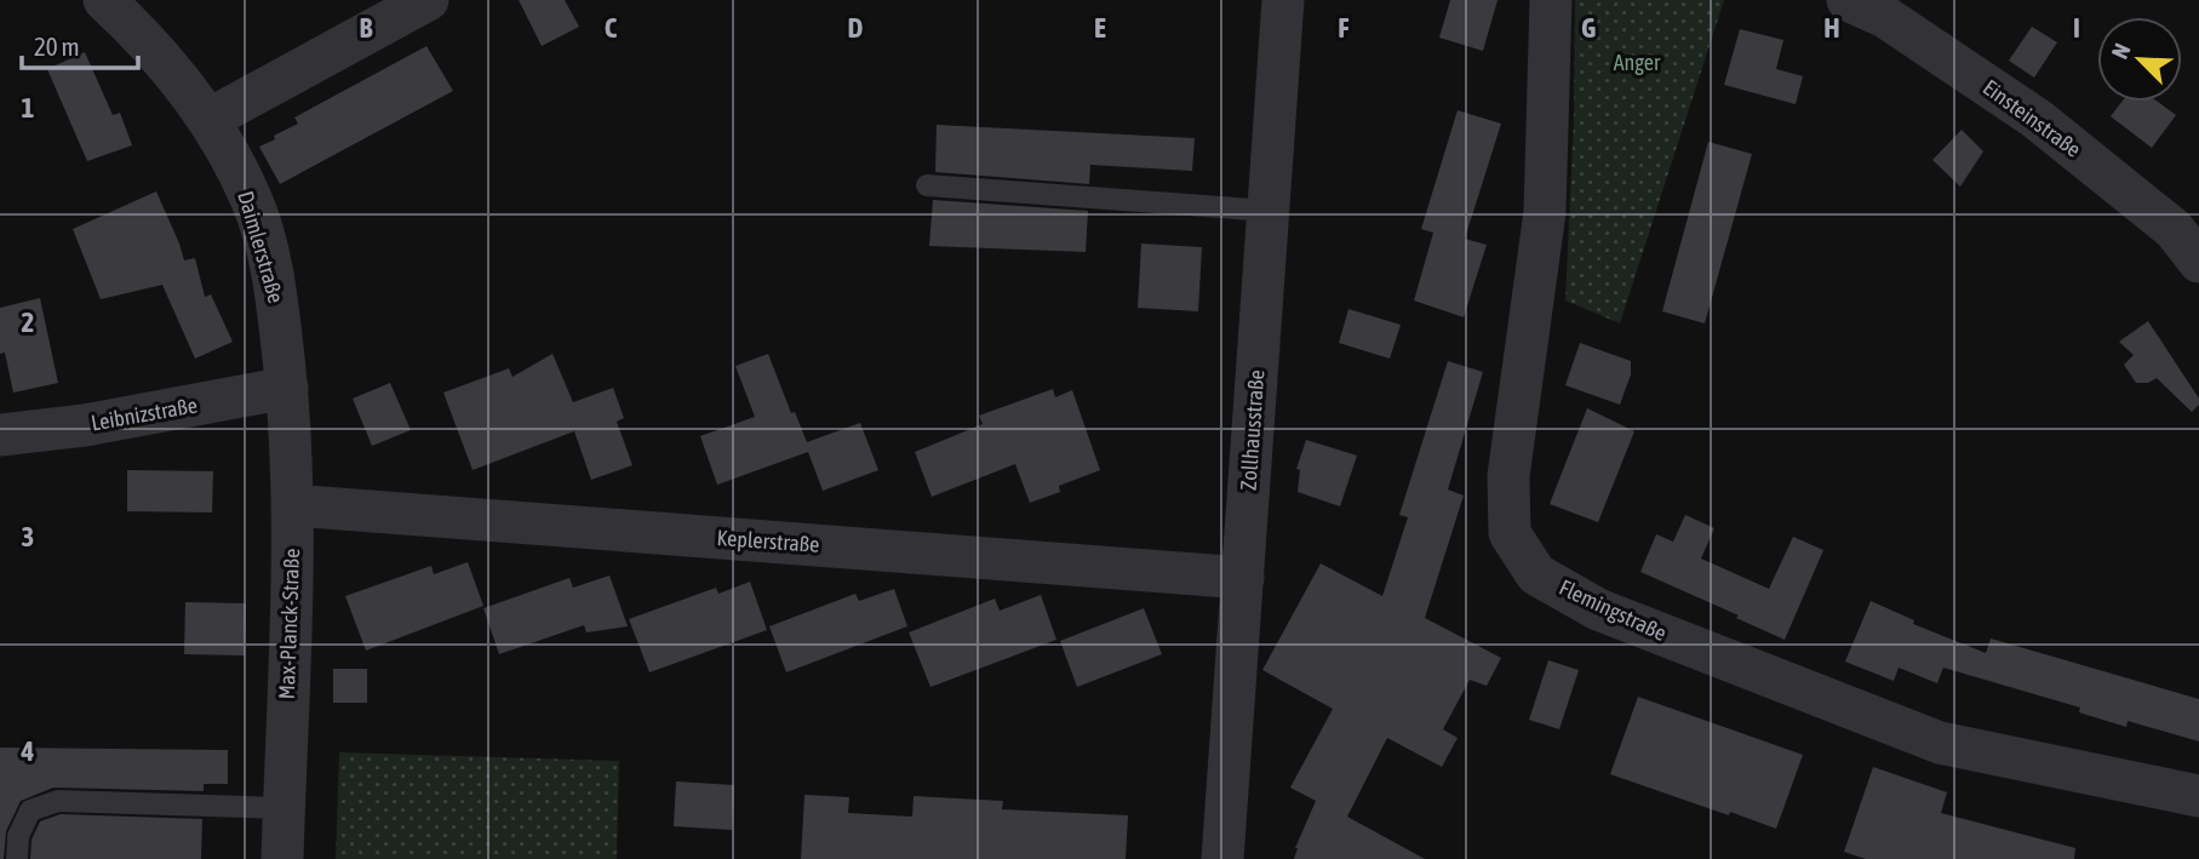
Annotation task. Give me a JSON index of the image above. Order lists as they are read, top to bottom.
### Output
{
  "streets": {
    "street": [
      "Einsteinstraße",
      "Daimlerstraße",
      "Leibnizstraße",
      "Zollhausstraße",
      "Keplerstraße",
      "Flemingstraße",
      "Max-Planck-Straße"
    ]
  },
  "crossings": [
    ["Daimlerstraße", "Leibnizstraße"],
    ["Daimlerstraße", "Max-Planck-Straße"],
    ["Leibnizstraße", "Max-Planck-Straße"],
    ["Zollhausstraße", "Keplerstraße"],
    ["Keplerstraße", "Max-Planck-Straße"]
  ],
  "parks": ["Anger"],
  "scale_bar": "20 m",
  "north": "top left",
  "grid": {
    "columns": [
      "B",
      "C",
      "D",
      "E",
      "F",
      "G",
      "H",
      "I"
    ],
    "rows": [
      "1",
      "2",
      "3",
      "4"
    ]
  }
}
